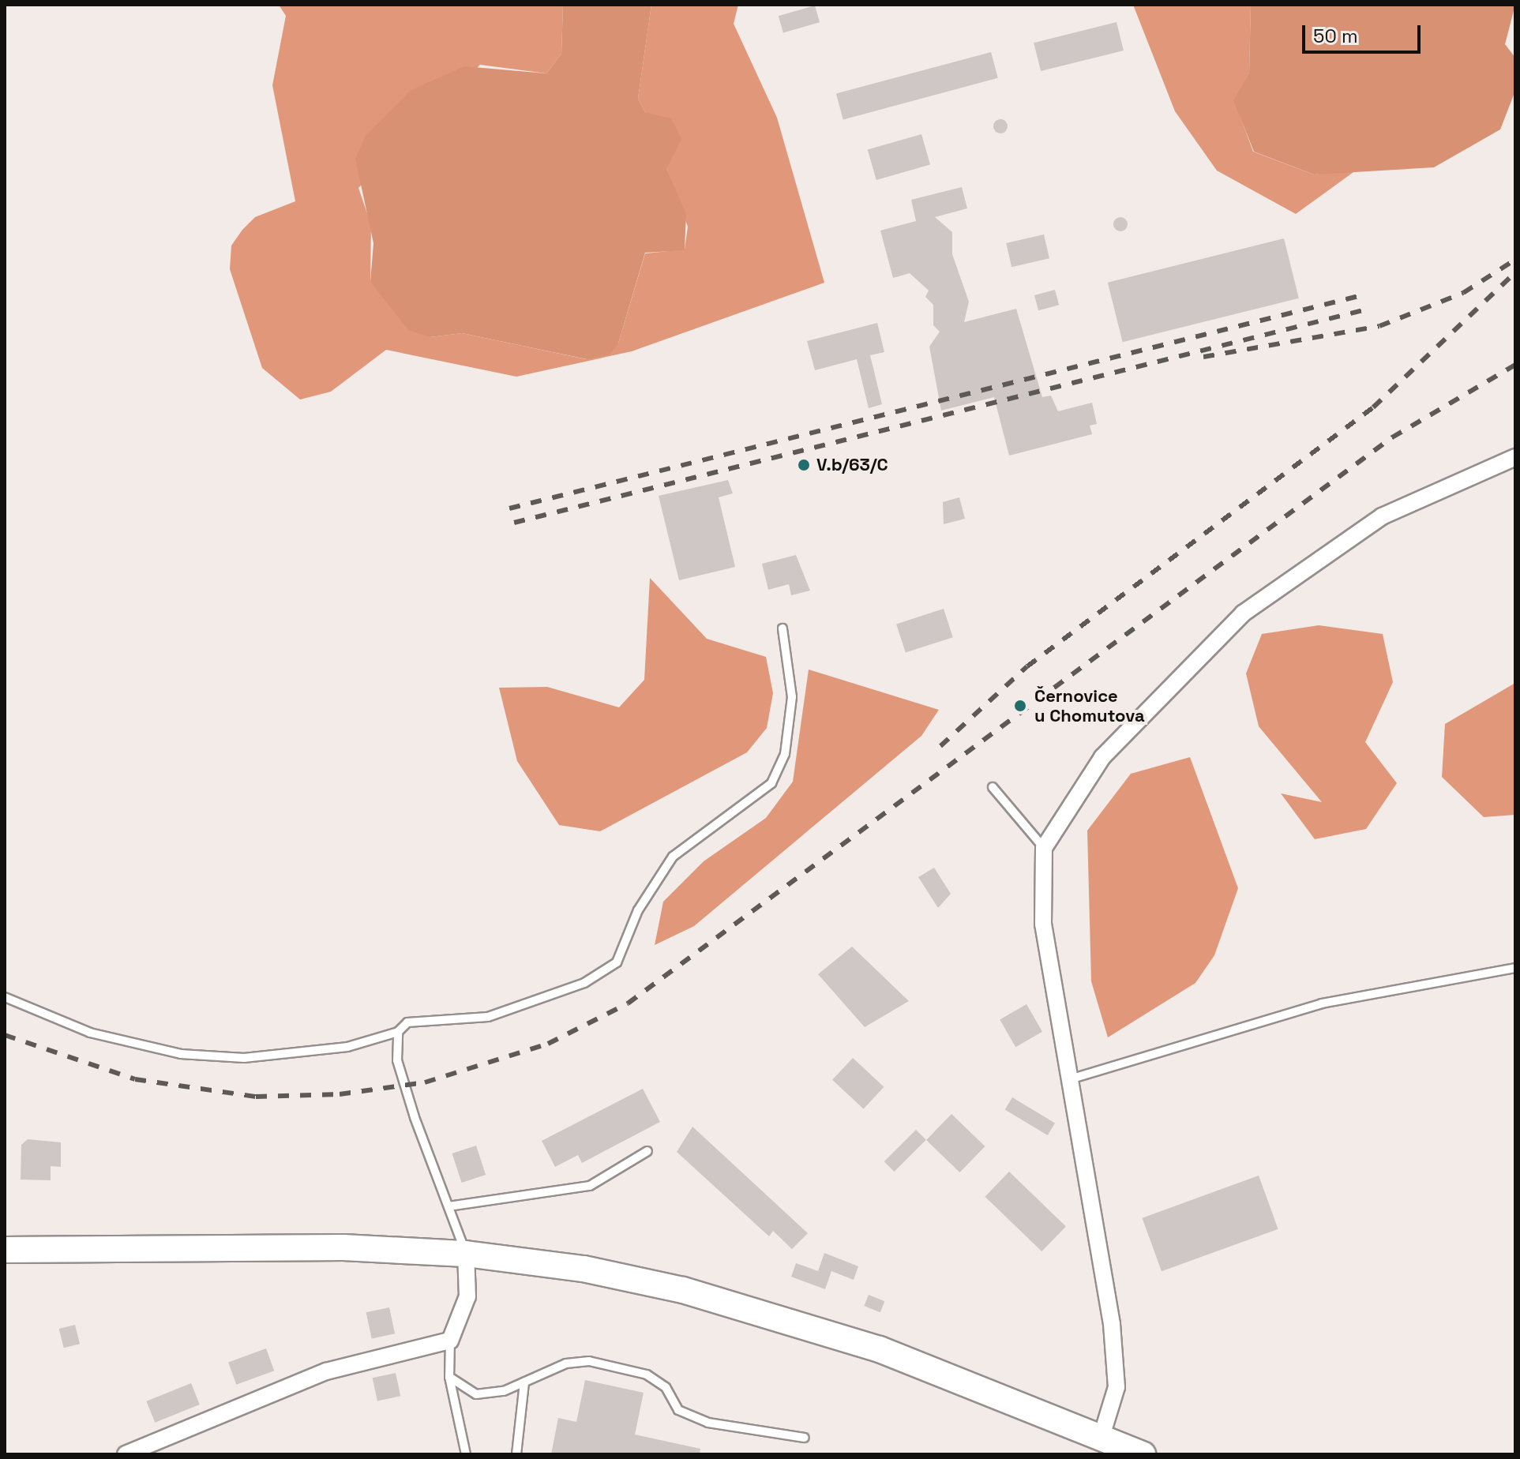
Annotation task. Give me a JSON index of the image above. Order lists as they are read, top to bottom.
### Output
{
  "places": ["V.b/63/C", "Černovice u Chomutova"],
  "scale_bar": "50 m"
}
